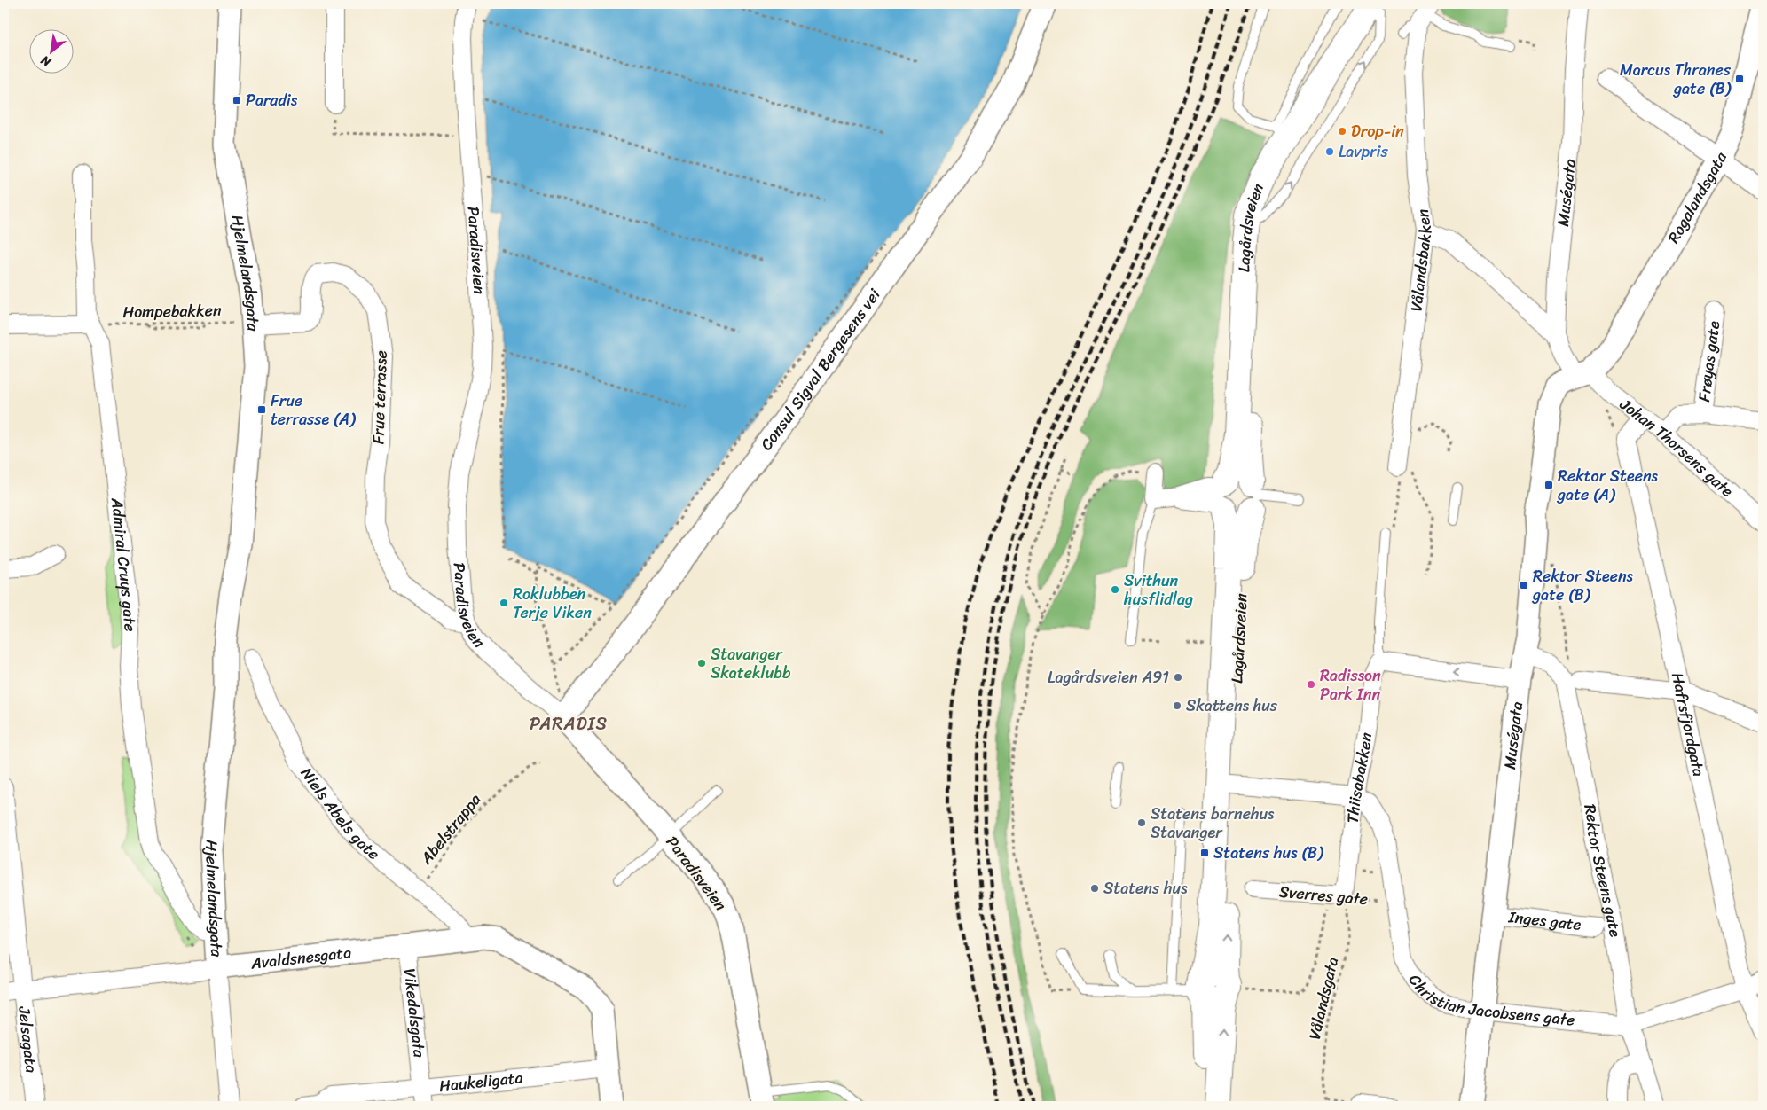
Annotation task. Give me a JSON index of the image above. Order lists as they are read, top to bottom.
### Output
{
  "streets": {
    "main road": ["Lagårdsveien"],
    "street": [
      "Muségata",
      "Rogalandsgata",
      "Paradisveien",
      "Vålandsbakken",
      "Hjelmelandsgata",
      "Frøyas gate",
      "Consul Sigval Bergesens vei",
      "Frue terrasse",
      "Johan Thorsens gate",
      "Admiral Cruys gate",
      "Hafrsfjordgata",
      "Thiisabakken",
      "Niels Abels gate",
      "Rektor Steens gate",
      "Sverres gate",
      "Inges gate",
      "Avaldsnesgata",
      "Christian Jacobsens gate",
      "Vikedalsgata",
      "Jelsagata",
      "Haukeligata"
    ],
    "path": ["Hompebakken", "Abelstrappa", "Vålandsgata"]
  },
  "crossings": [
    ["Muségata", "Rogalandsgata"],
    ["Muségata", "Johan Thorsens gate"],
    ["Muségata", "Rektor Steens gate"],
    ["Muségata", "Inges gate"],
    ["Muségata", "Christian Jacobsens gate"],
    ["Rogalandsgata", "Johan Thorsens gate"],
    ["Paradisveien", "Consul Sigval Bergesens vei"],
    ["Paradisveien", "Frue terrasse"],
    ["Hjelmelandsgata", "Hompebakken"],
    ["Hjelmelandsgata", "Frue terrasse"],
    ["Hjelmelandsgata", "Admiral Cruys gate"],
    ["Hjelmelandsgata", "Avaldsnesgata"],
    ["Hompebakken", "Frue terrasse"],
    ["Hompebakken", "Admiral Cruys gate"],
    ["Hafrsfjordgata", "Christian Jacobsens gate"],
    ["Thiisabakken", "Sverres gate"],
    ["Thiisabakken", "Christian Jacobsens gate"],
    ["Thiisabakken", "Vålandsgata"],
    ["Niels Abels gate", "Avaldsnesgata"],
    ["Rektor Steens gate", "Christian Jacobsens gate"],
    ["Sverres gate", "Christian Jacobsens gate"],
    ["Sverres gate", "Vålandsgata"],
    ["Avaldsnesgata", "Vikedalsgata"],
    ["Avaldsnesgata", "Jelsagata"],
    ["Avaldsnesgata", "Haukeligata"],
    ["Vikedalsgata", "Haukeligata"]
  ],
  "districts": ["PARADIS"],
  "places": {
    "transit": [
      "Marcus Thranes gate (B)",
      "Paradis",
      "Frue terrasse (A)",
      "Rektor Steens gate (A)",
      "Rektor Steens gate (B)",
      "Statens hus (B)"
    ],
    "other": [
      "Drop-in",
      "Lavpris",
      "Svithun husflidlag",
      "Roklubben Terje Viken",
      "Stavanger Skateklubb",
      "Lagårdsveien A91",
      "Radisson Park Inn",
      "Skattens hus",
      "Statens barnehus Stavanger",
      "Statens hus"
    ]
  },
  "north": "bottom left"
}
